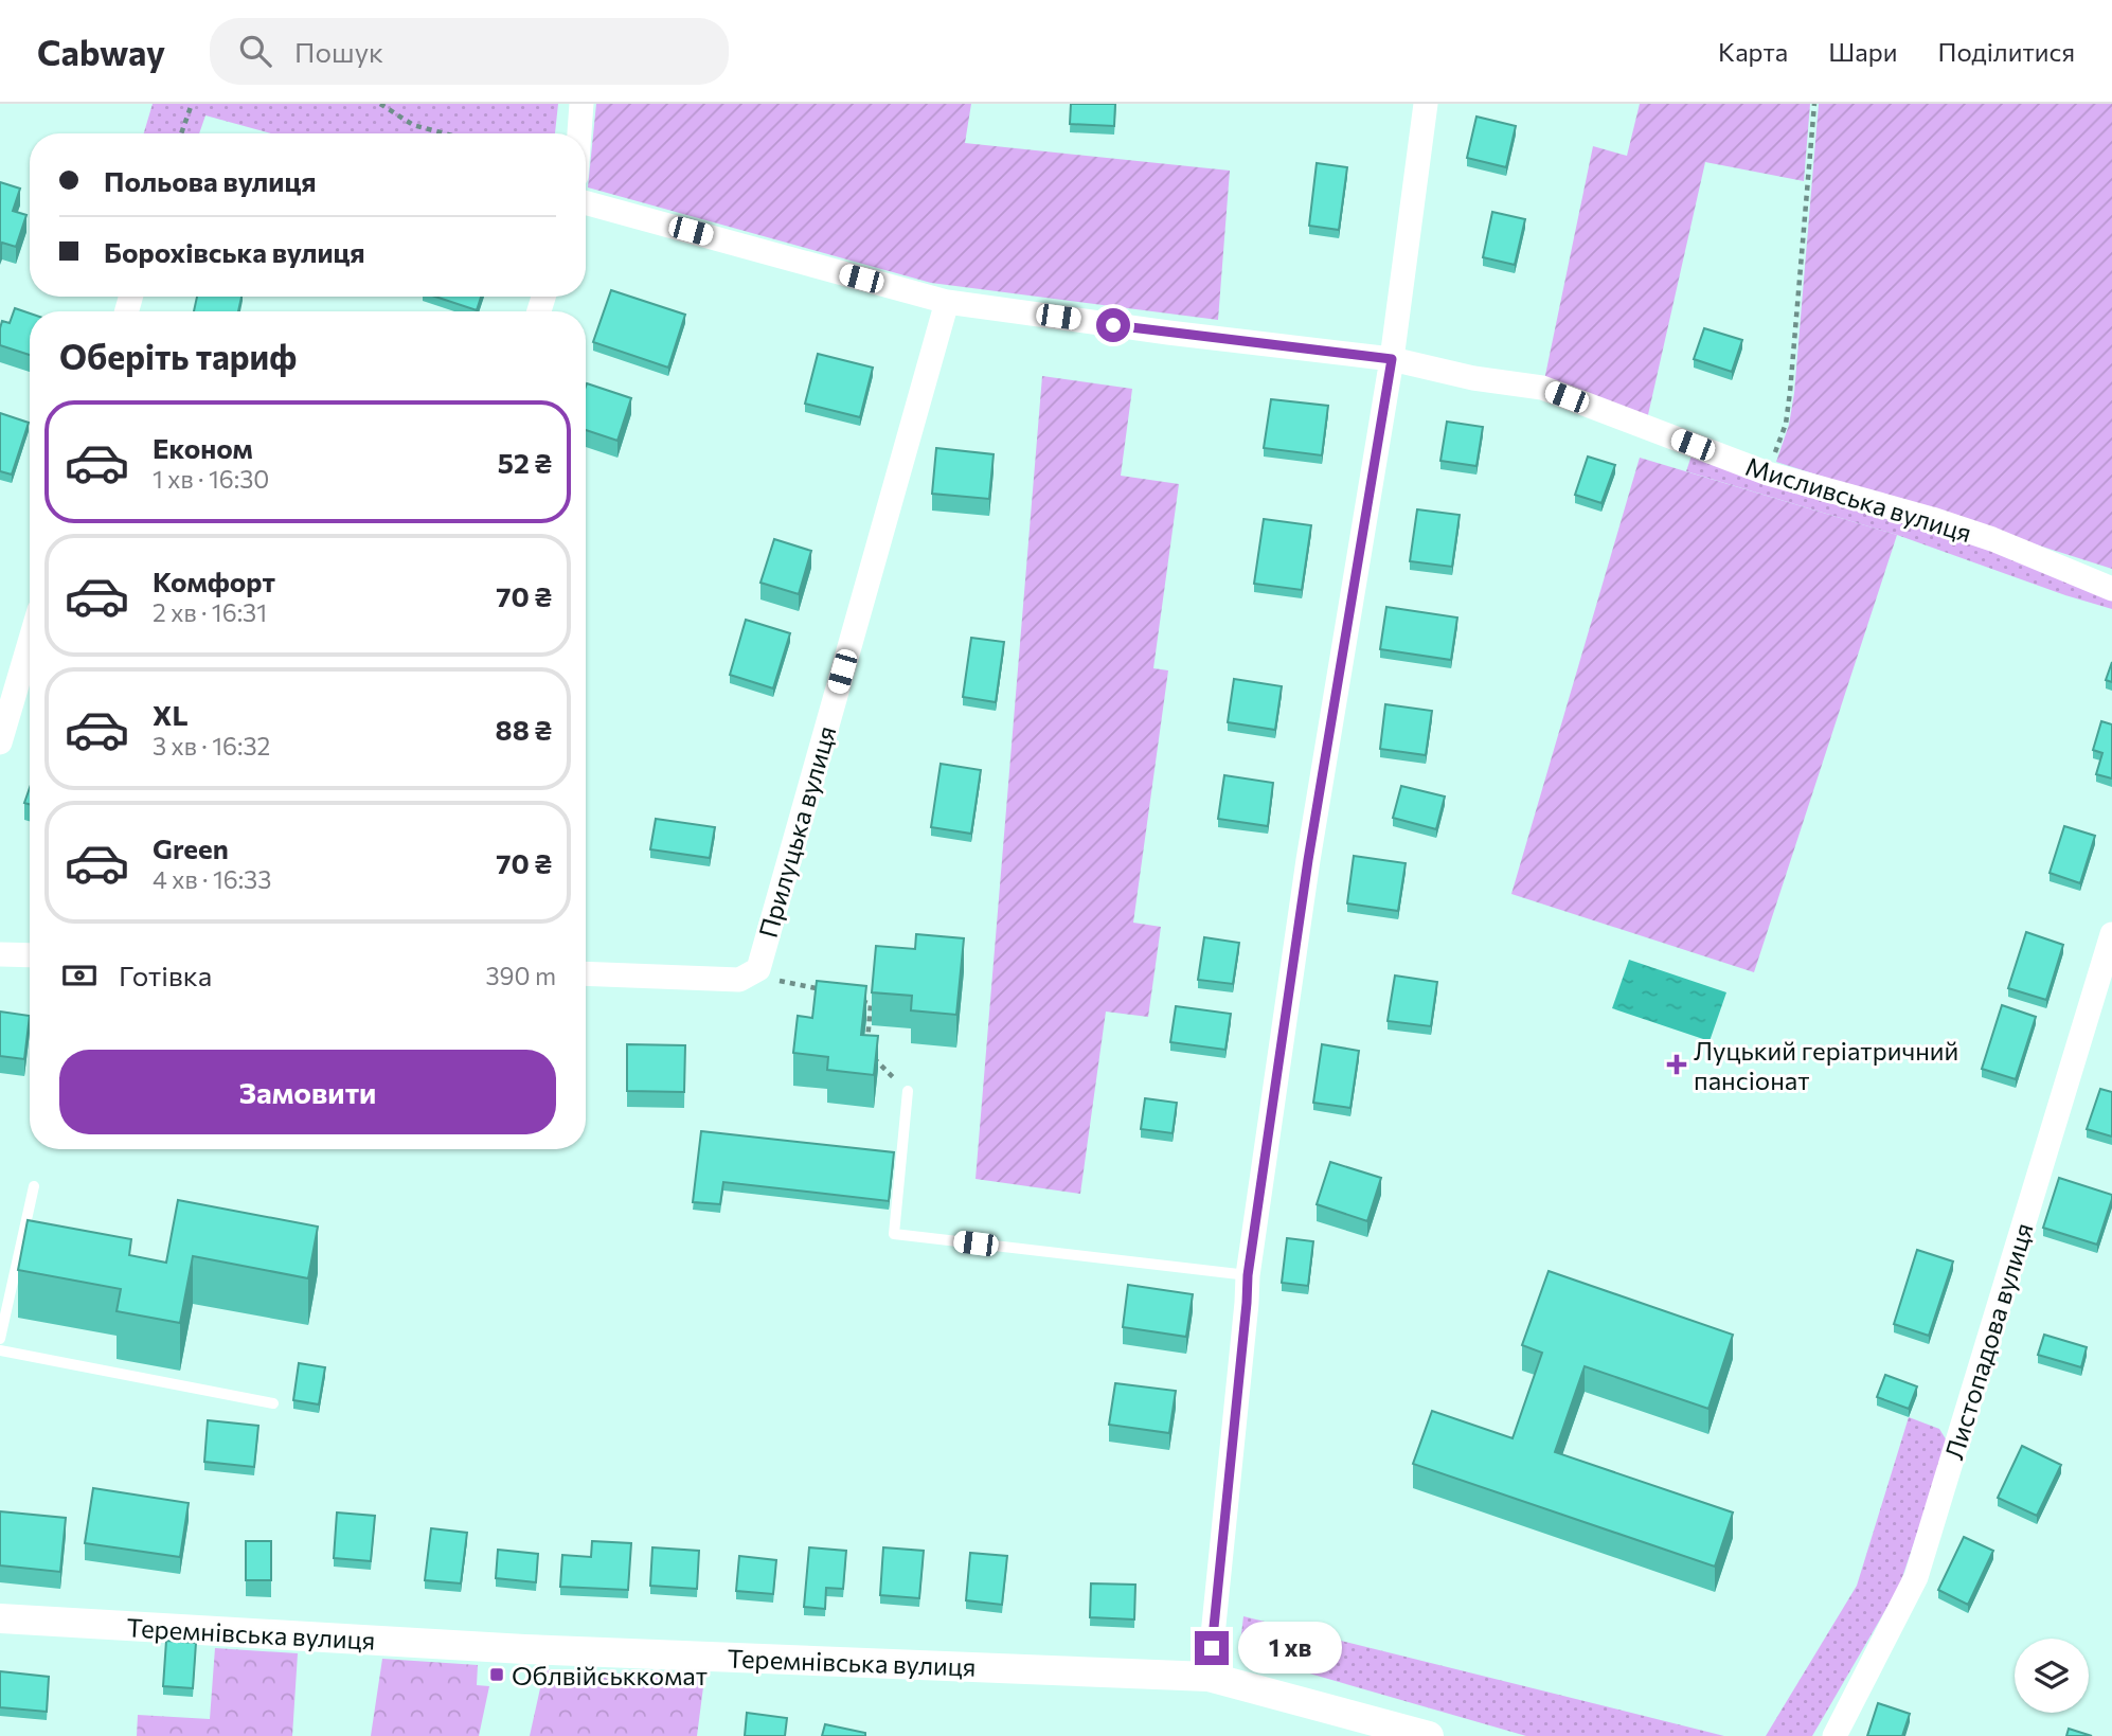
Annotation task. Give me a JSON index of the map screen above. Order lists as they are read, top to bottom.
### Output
{
  "streets": {
    "street": [
      "Мисливська вулиця",
      "Прилуцька вулиця",
      "Листопадова вулиця",
      "Теремнівська вулиця"
    ]
  },
  "crossings": [
    ["Мисливська вулиця", "Прилуцька вулиця"]
  ],
  "places": {
    "health": ["Луцький геріатричний пансіонат"],
    "transit": ["Облвійськкомат"]
  },
  "page": {
    "header": "Cabway",
    "search": "Пошук",
    "nav": ["Карта", "Шари", "Поділитися"],
    "banner": ["Польова вулиця", "Борохівська вулиця"],
    "heading": "Оберіть тариф",
    "list": [
      {
        "name": "Економ",
        "note": "1 хв · 16:30",
        "value": "52 ₴"
      },
      {
        "name": "Комфорт",
        "note": "2 хв · 16:31",
        "value": "70 ₴"
      },
      {
        "name": "XL",
        "note": "3 хв · 16:32",
        "value": "88 ₴"
      },
      {
        "name": "Green",
        "note": "4 хв · 16:33",
        "value": "70 ₴"
      }
    ],
    "pay": ["Готівка", "390 m"],
    "buttons": "Замовити",
    "bubble": "1 хв"
  }
}
